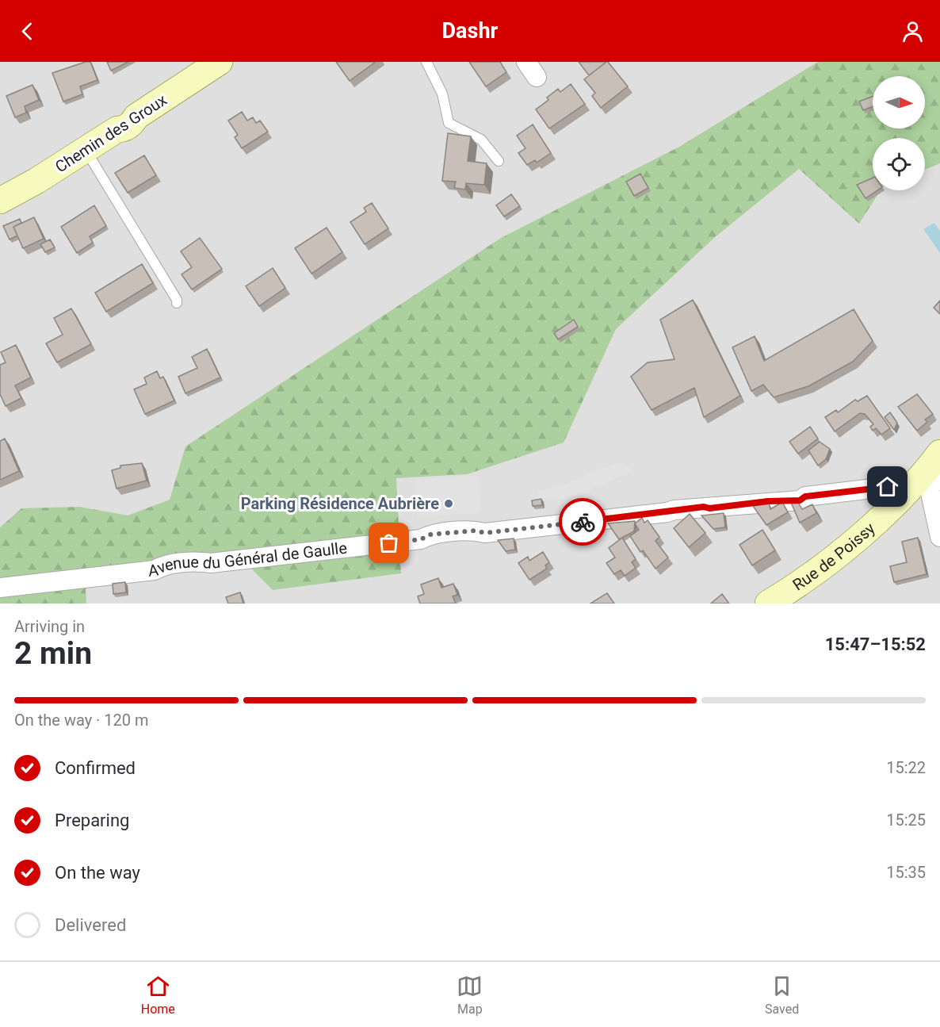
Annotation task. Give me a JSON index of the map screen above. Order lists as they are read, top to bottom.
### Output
{
  "streets": {
    "street": ["Chemin des Groux", "Rue de Poissy", "Avenue du Général de Gaulle"]
  },
  "crossings": [
    ["Rue de Poissy", "Avenue du Général de Gaulle"]
  ],
  "places": ["Parking Résidence Aubrière"],
  "north": "right",
  "page": {
    "header": "Dashr",
    "heading": ["2 min", "Arriving in", "15:47–15:52"],
    "bar": "On the way · 120 m",
    "list": [
      ["Confirmed", "15:22"],
      ["Preparing", "15:25"],
      ["On the way", "15:35"],
      "Delivered"
    ],
    "tabs": ["Home", "Map", "Saved"]
  }
}
